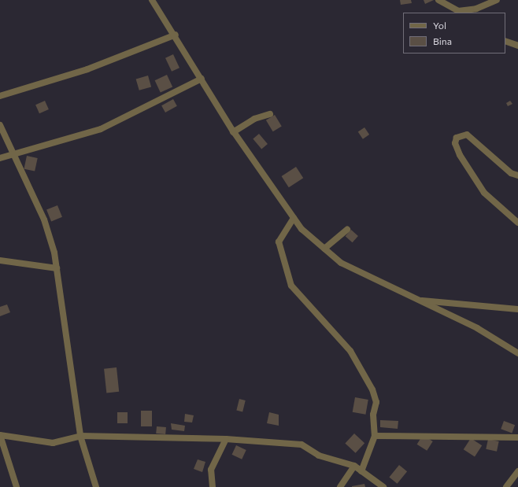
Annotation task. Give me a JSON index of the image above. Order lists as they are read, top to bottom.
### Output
{
  "legend": ["Yol", "Bina"]
}
